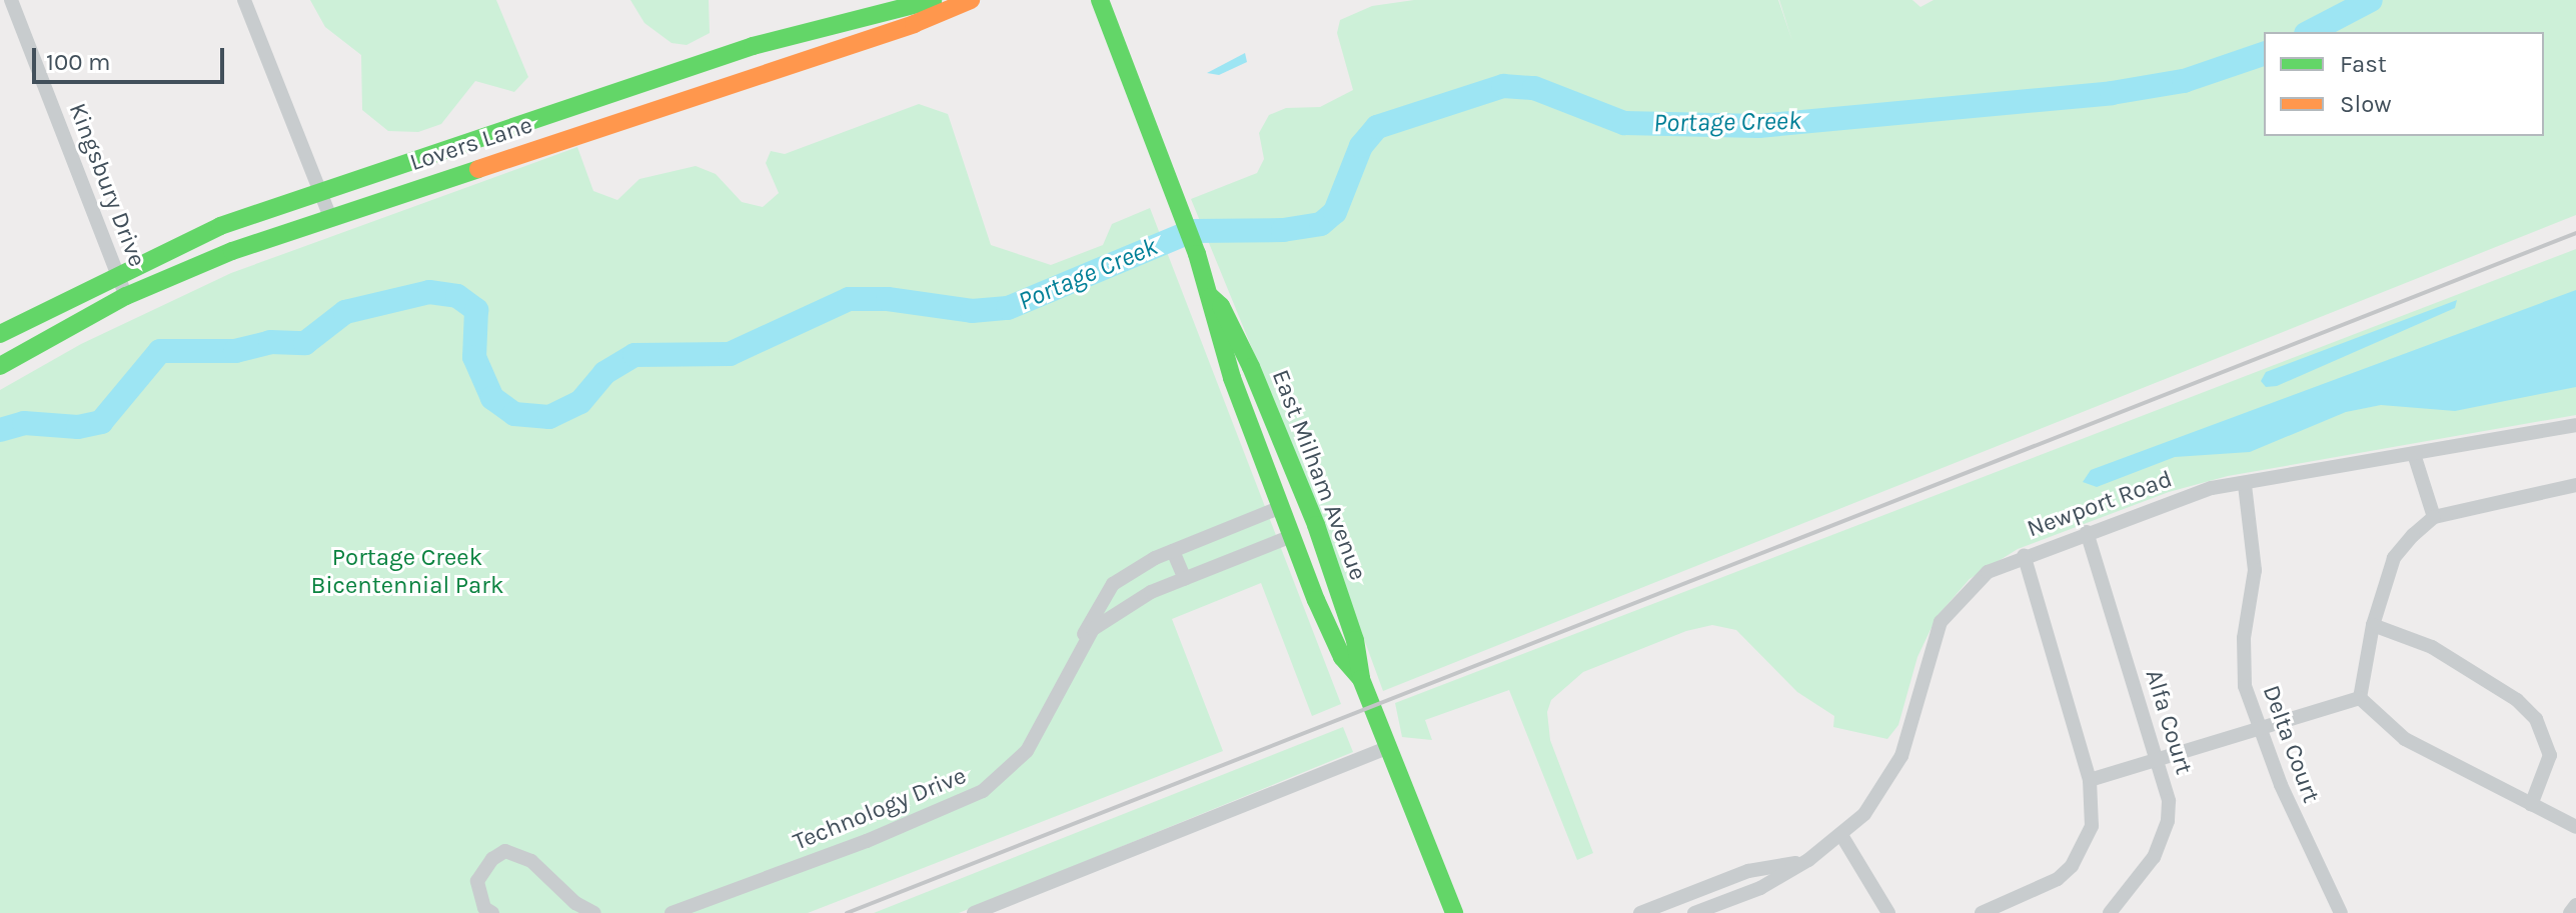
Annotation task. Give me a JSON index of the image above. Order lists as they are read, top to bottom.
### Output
{
  "streets": {
    "street": [
      "Lovers Lane",
      "Kingsbury Drive",
      "East Milham Avenue",
      "Newport Road",
      "Alfa Court",
      "Delta Court",
      "Technology Drive"
    ]
  },
  "crossings": [
    ["Lovers Lane", "Kingsbury Drive"],
    ["East Milham Avenue", "Technology Drive"],
    ["Newport Road", "Alfa Court"],
    ["Newport Road", "Delta Court"]
  ],
  "water": ["Portage Creek"],
  "parks": ["Portage Creek Bicentennial Park"],
  "legend": ["Fast", "Slow"],
  "scale_bar": "100 m"
}
